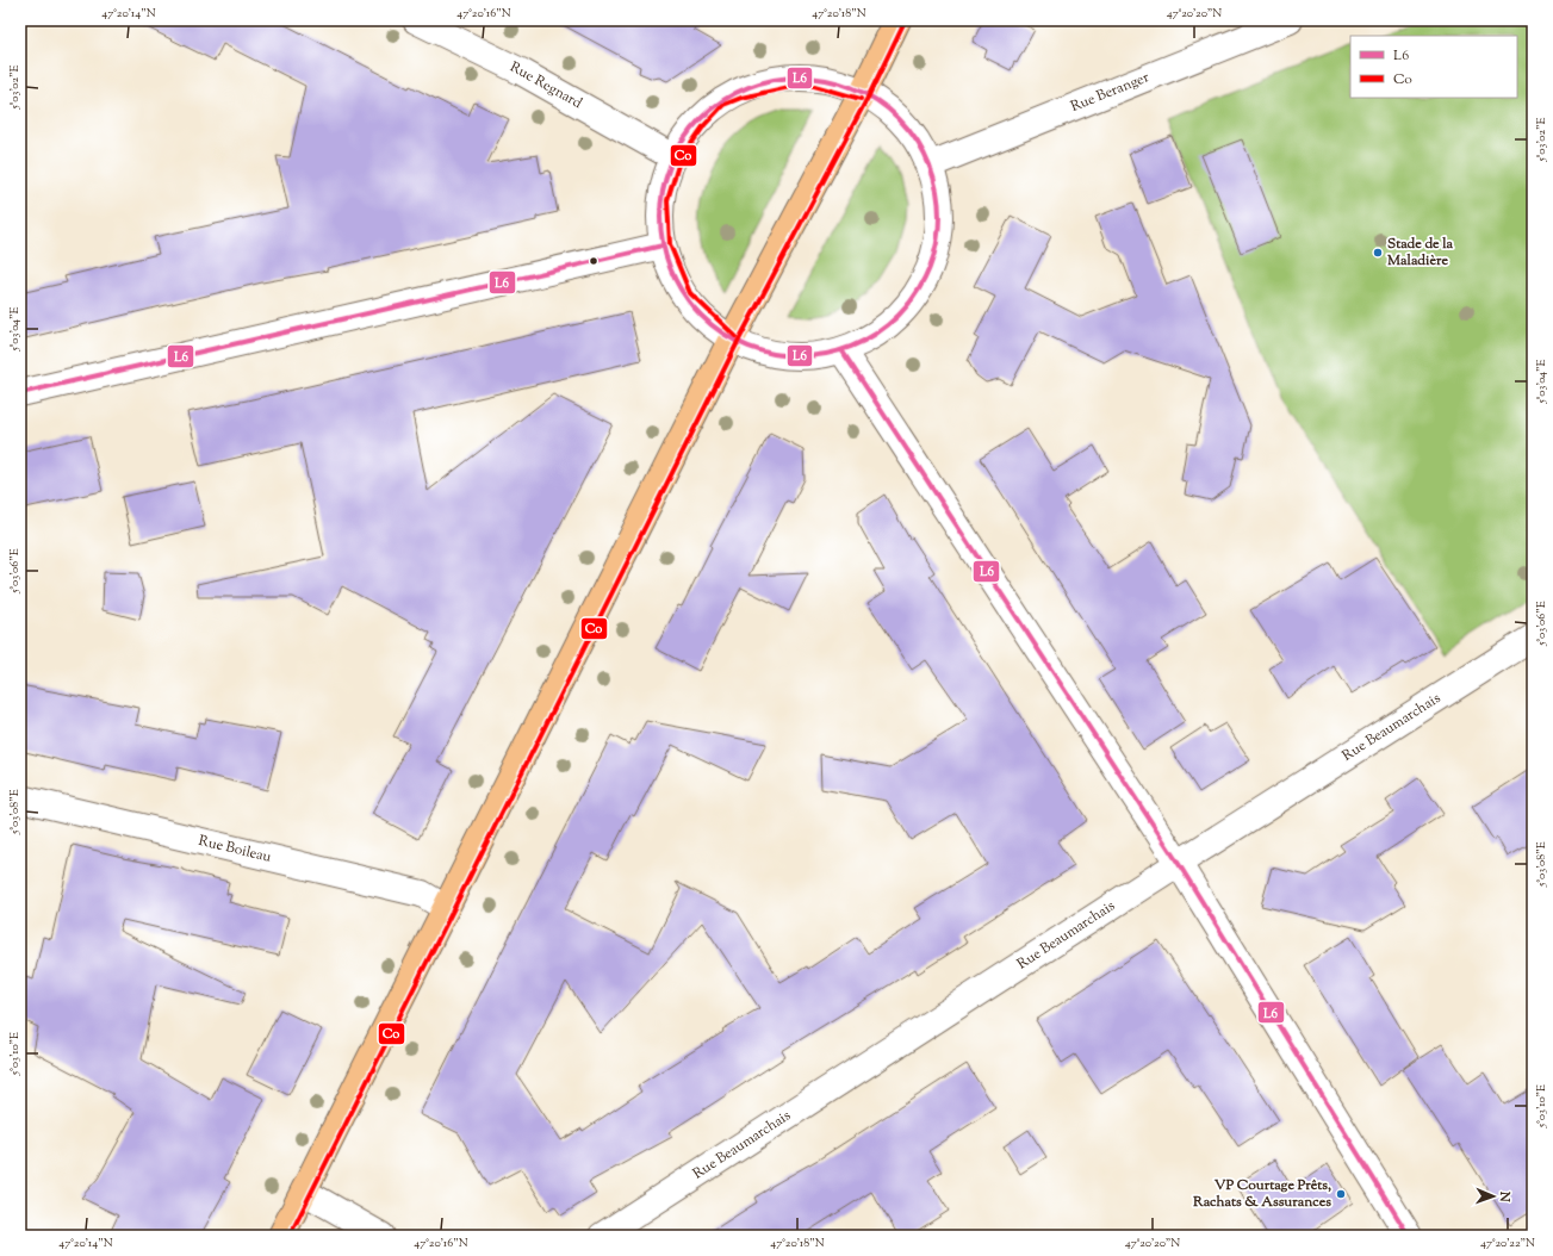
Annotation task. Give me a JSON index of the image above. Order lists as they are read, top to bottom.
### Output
{
  "streets": {
    "street": [
      "Rue Regnard",
      "Rue Beranger",
      "Rue Beaumarchais",
      "Rue Boileau"
    ]
  },
  "places": ["Stade de la Maladière", "VP Courtage Prêts, Rachats & Assurances"],
  "lines": ["transit line Co", "transit line L6"],
  "legend": ["L6", "Co"],
  "north": "right",
  "coordinates": [
    "47°20'14\"N",
    "47°20'16\"N",
    "47°20'18\"N",
    "47°20'20\"N",
    "5°03'02\"E",
    "5°03'04\"E",
    "5°03'06\"E",
    "5°03'08\"E",
    "5°03'10\"E",
    "47°20'22\"N"
  ]
}
